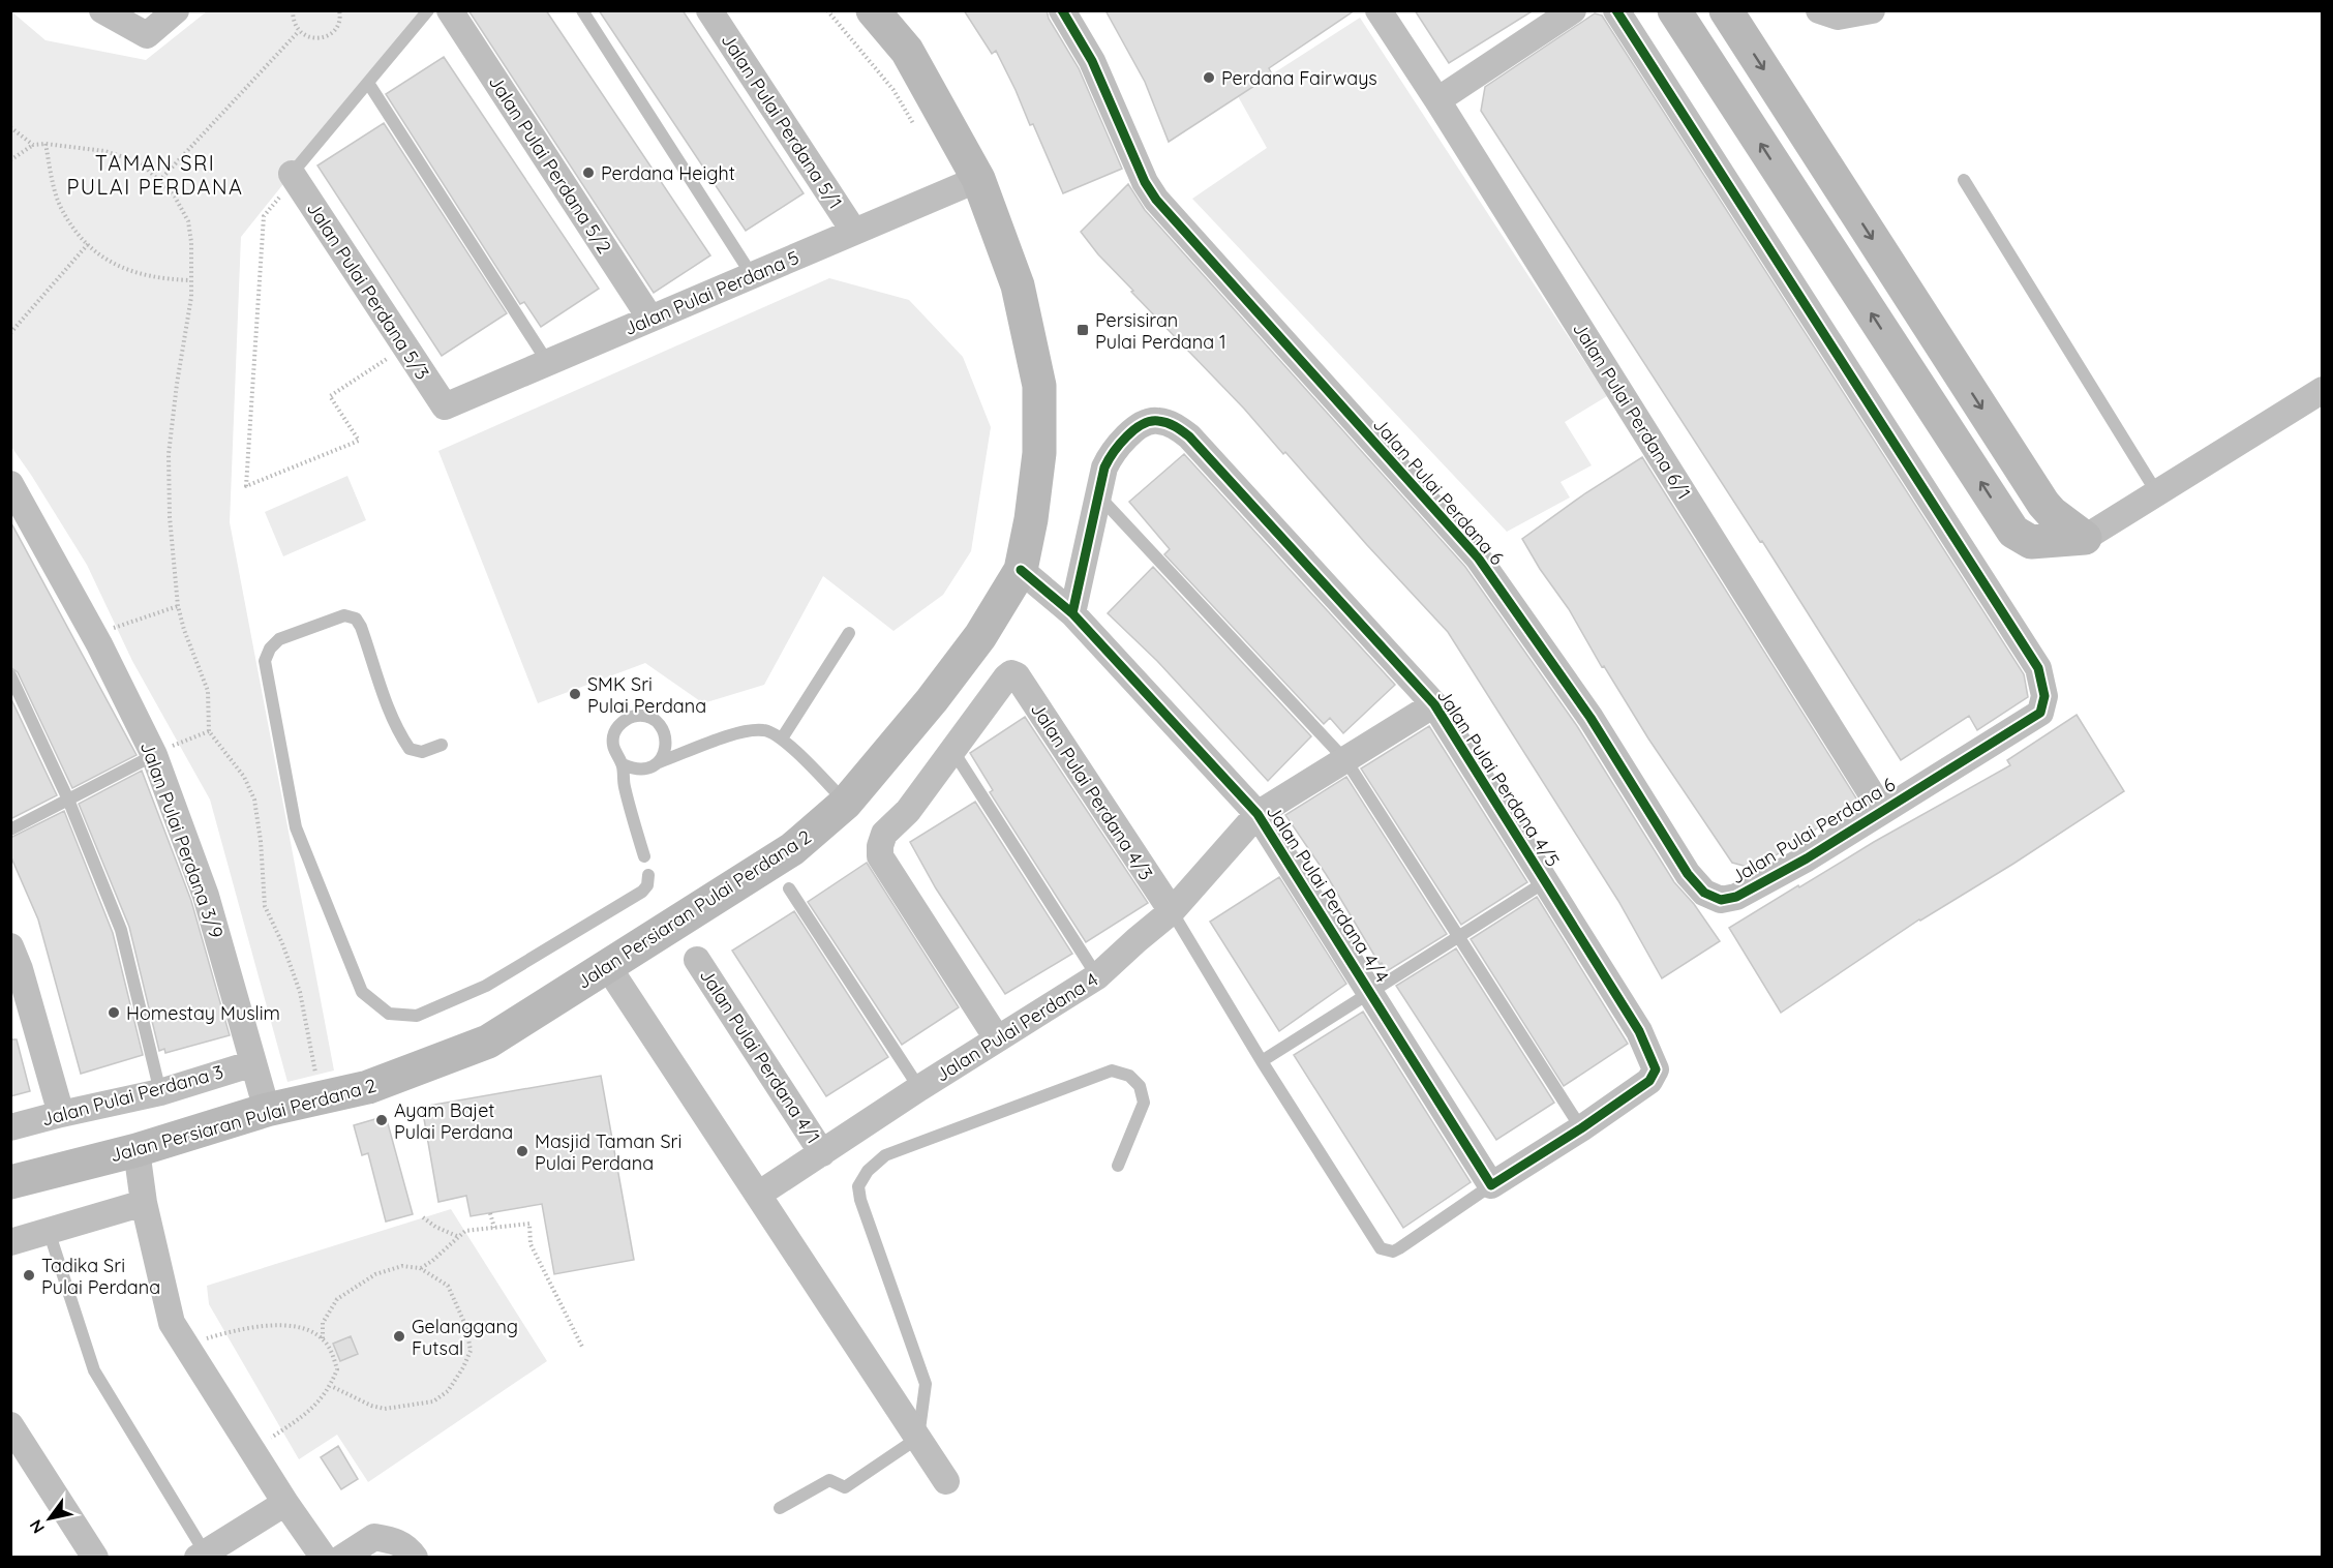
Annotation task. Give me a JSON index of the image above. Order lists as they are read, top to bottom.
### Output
{
  "streets": {
    "street": [
      "Jalan Pulai Perdana 5/1",
      "Jalan Pulai Perdana 5/2",
      "Jalan Pulai Perdana 5/3",
      "Jalan Pulai Perdana 5",
      "Jalan Pulai Perdana 6/1",
      "Jalan Pulai Perdana 6",
      "Jalan Pulai Perdana 4/5",
      "Jalan Pulai Perdana 4/3",
      "Jalan Pulai Perdana 3/9",
      "Jalan Pulai Perdana 4/4",
      "Jalan Persiaran Pulai Perdana 2",
      "Jalan Pulai Perdana 4",
      "Jalan Pulai Perdana 4/1",
      "Jalan Pulai Perdana 3"
    ]
  },
  "crossings": [
    ["Jalan Pulai Perdana 5/1", "Jalan Pulai Perdana 5"],
    ["Jalan Pulai Perdana 5/2", "Jalan Pulai Perdana 5"],
    ["Jalan Pulai Perdana 5/3", "Jalan Pulai Perdana 5"],
    ["Jalan Pulai Perdana 5", "Jalan Persiaran Pulai Perdana 2"],
    ["Jalan Pulai Perdana 6/1", "Jalan Pulai Perdana 6"],
    ["Jalan Pulai Perdana 4/5", "Jalan Pulai Perdana 4/4"],
    ["Jalan Pulai Perdana 4/5", "Jalan Pulai Perdana 4"],
    ["Jalan Pulai Perdana 4/3", "Jalan Pulai Perdana 4"],
    ["Jalan Pulai Perdana 3/9", "Jalan Persiaran Pulai Perdana 2"],
    ["Jalan Pulai Perdana 3/9", "Jalan Pulai Perdana 3"],
    ["Jalan Pulai Perdana 4/4", "Jalan Persiaran Pulai Perdana 2"],
    ["Jalan Pulai Perdana 4/4", "Jalan Pulai Perdana 4"],
    ["Jalan Pulai Perdana 4", "Jalan Pulai Perdana 4/1"]
  ],
  "districts": ["TAMAN SRI PULAI PERDANA"],
  "places": {
    "other": [
      "Perdana Fairways",
      "Perdana Height",
      "SMK Sri Pulai Perdana",
      "Homestay Muslim",
      "Ayam Bajet Pulai Perdana",
      "Masjid Taman Sri Pulai Perdana",
      "Tadika Sri Pulai Perdana",
      "Gelanggang Futsal"
    ],
    "transit": ["Persisiran Pulai Perdana 1"]
  },
  "north": "bottom left"
}
